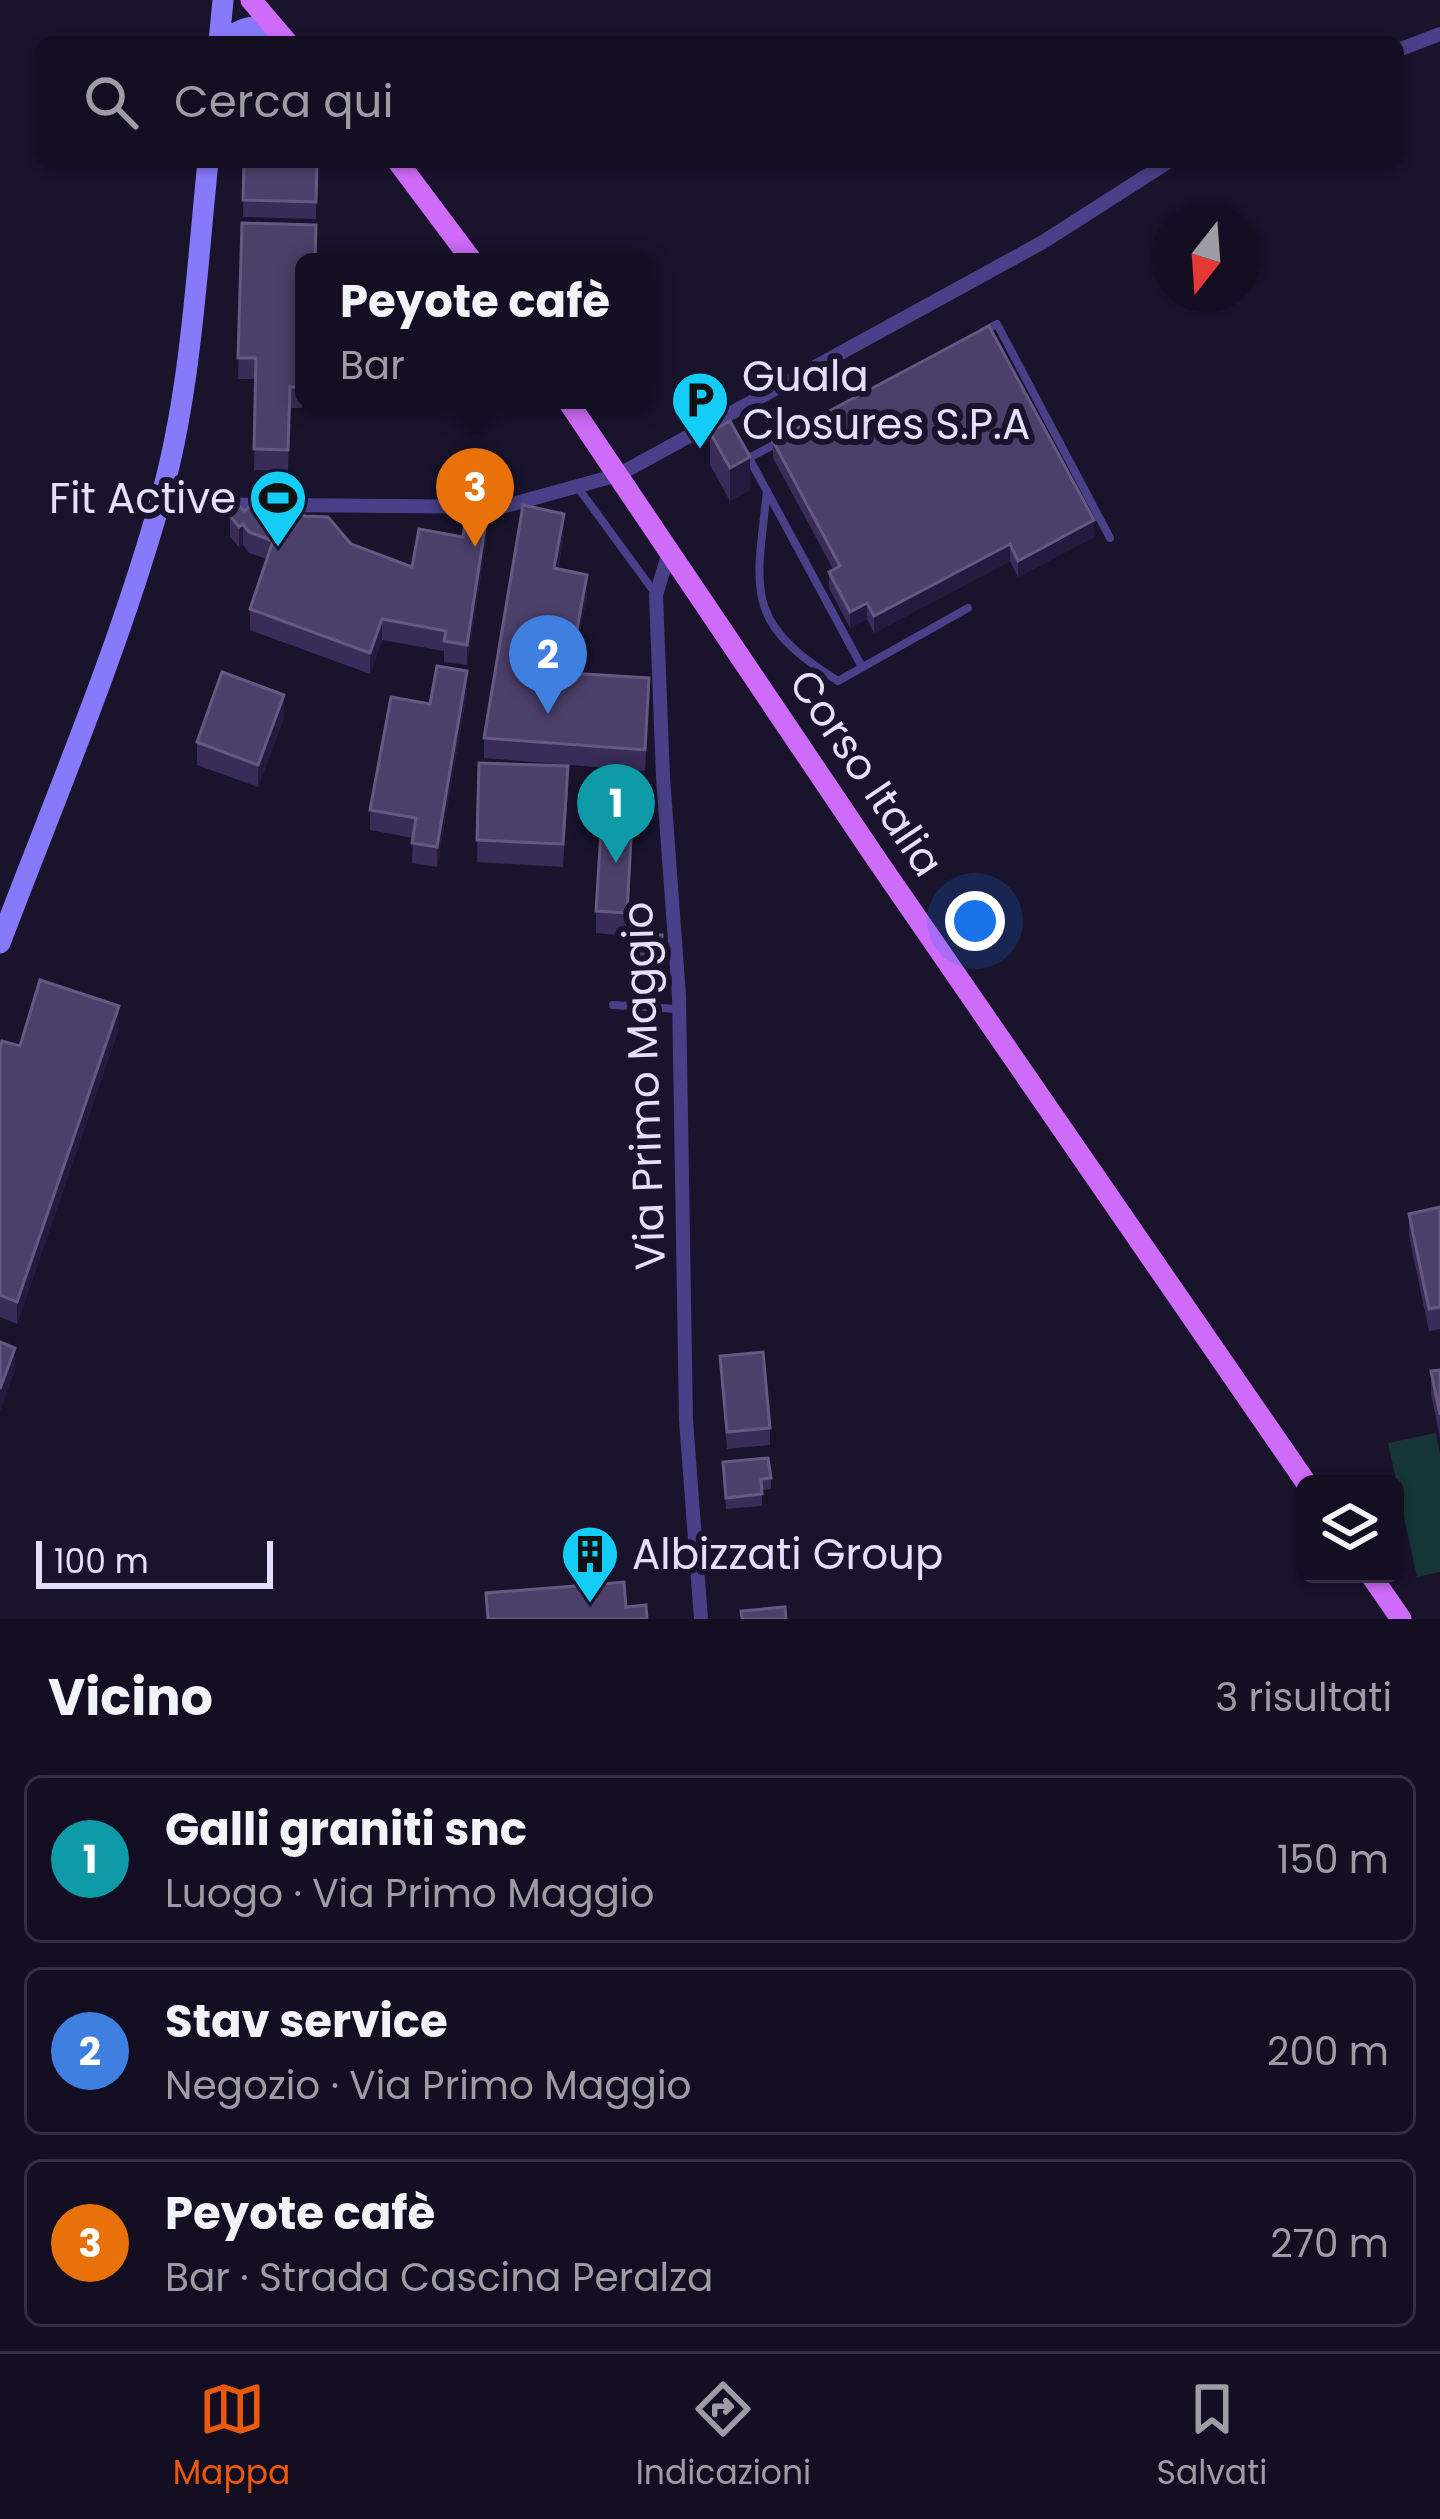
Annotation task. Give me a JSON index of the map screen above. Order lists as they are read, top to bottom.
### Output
{
  "streets": {
    "main road": ["Corso Italia"],
    "street": ["Via Primo Maggio"]
  },
  "crossings": [
    ["Corso Italia", "Via Primo Maggio"]
  ],
  "places": {
    "parking": ["Guala Closures S.P.A"],
    "sports": ["Fit Active"],
    "building": ["Albizzati Group"]
  },
  "scale_bar": "100 m",
  "north": "bottom",
  "page": {
    "search": "Cerca qui",
    "popup": ["Peyote cafè", "Bar"],
    "pins": ["3", "2", "1"],
    "scale": "100 m",
    "heading": ["Vicino", "3 risultati"],
    "list": [
      {
        "mark": "1",
        "name": "Galli graniti snc",
        "note": "Luogo · Via Primo Maggio",
        "value": "150 m"
      },
      {
        "mark": "2",
        "name": "Stav service",
        "note": "Negozio · Via Primo Maggio",
        "value": "200 m"
      },
      {
        "mark": "3",
        "name": "Peyote cafè",
        "note": "Bar · Strada Cascina Peralza",
        "value": "270 m"
      }
    ],
    "nav": ["Mappa", "Indicazioni", "Salvati"]
  }
}
